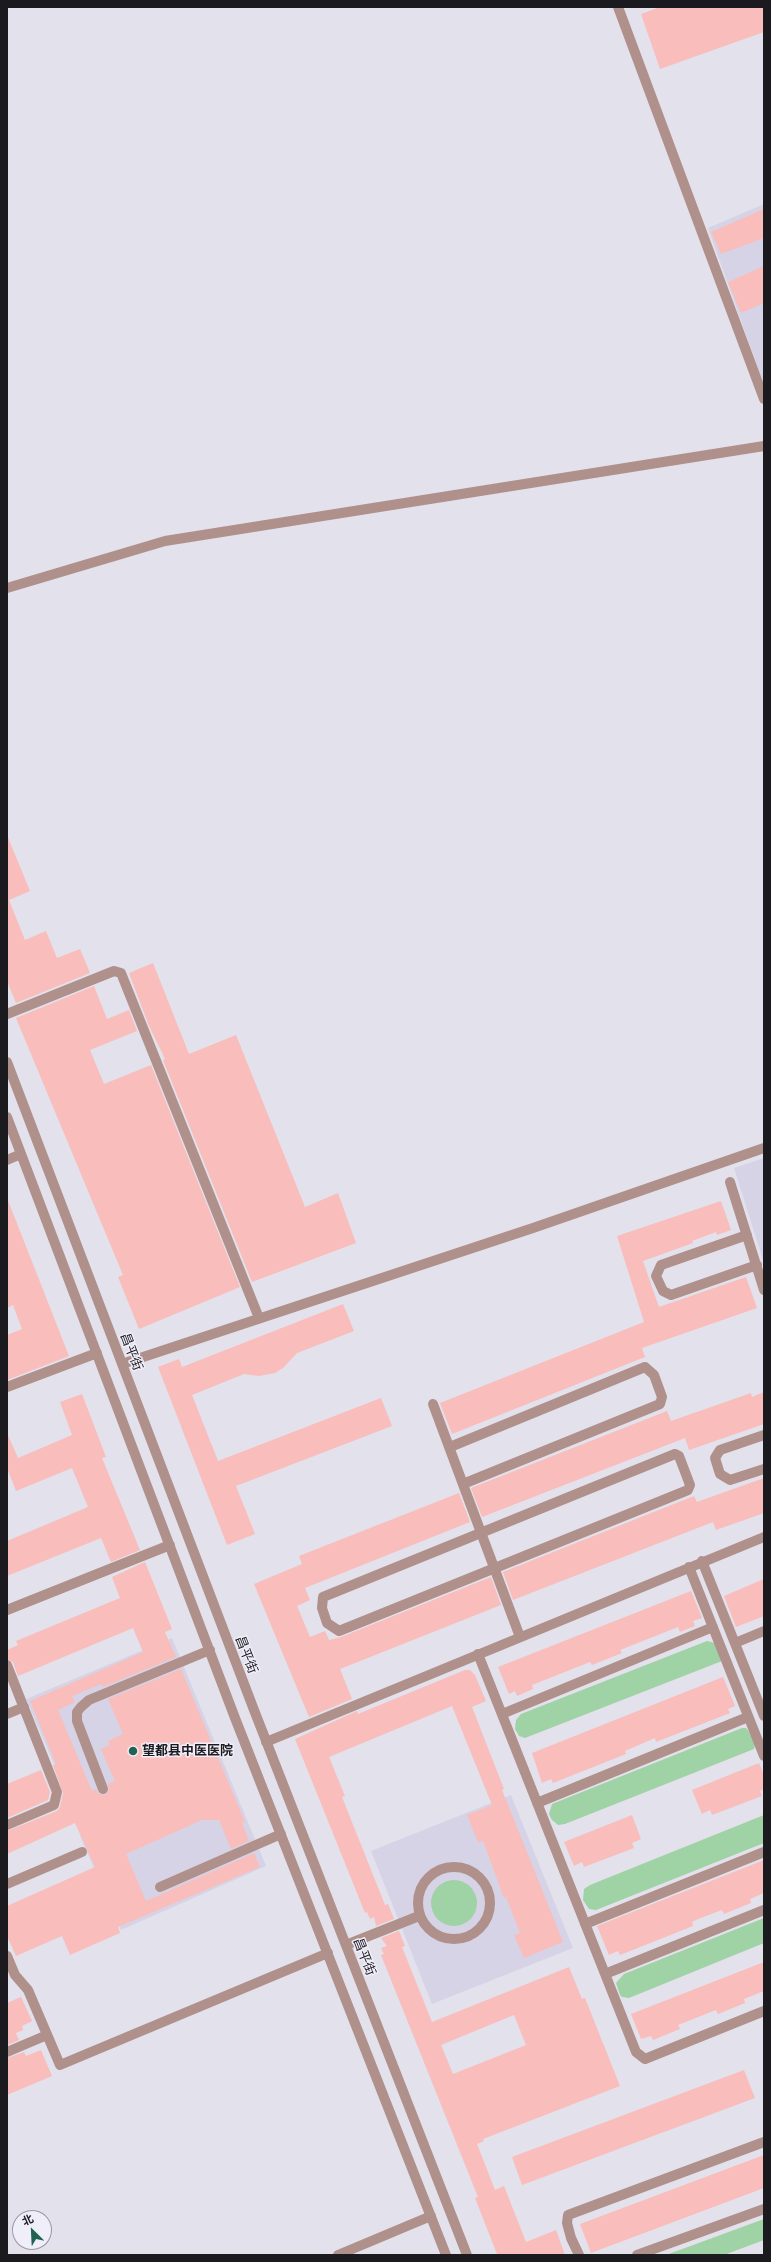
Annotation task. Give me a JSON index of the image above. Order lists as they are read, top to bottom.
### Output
{
  "streets": {
    "street": ["昌平街"]
  },
  "places": ["望都县中医医院"],
  "north": "top left"
}
